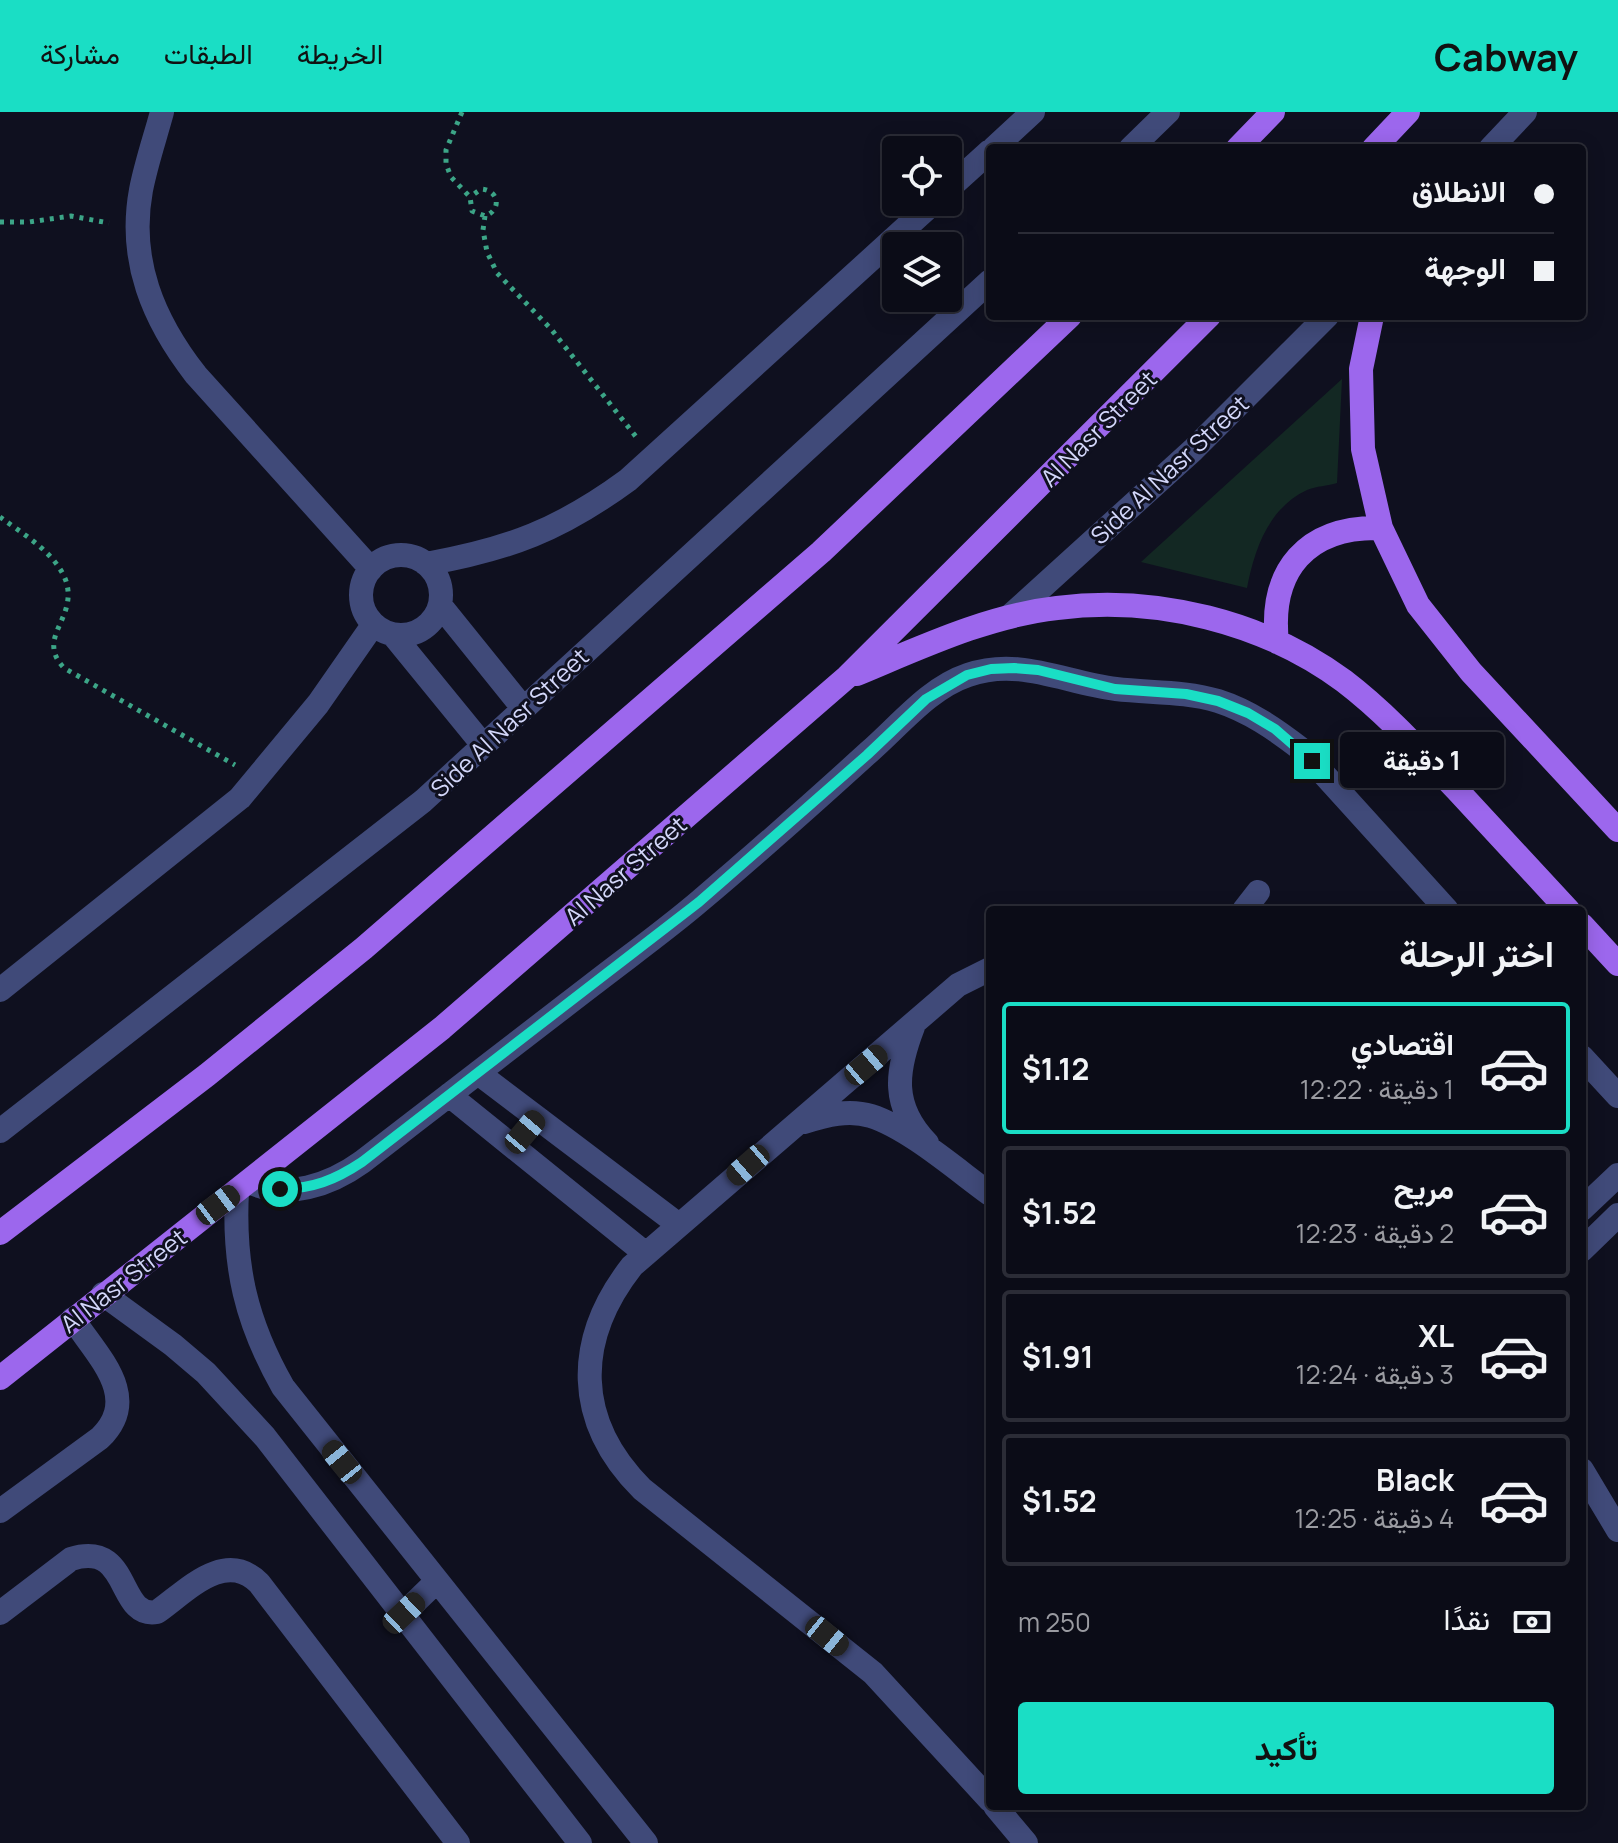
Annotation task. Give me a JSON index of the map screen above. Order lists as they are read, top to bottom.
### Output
{
  "streets": {
    "main road": ["Al Nasr Street"],
    "street": ["Side Al Nasr Street"]
  },
  "page": {
    "header": "Cabway",
    "nav": ["الخريطة", "الطبقات", "مشاركة"],
    "banner": ["الانطلاق", "الوجهة"],
    "bubble": "1 دقيقة",
    "heading": "اختر الرحلة",
    "list": [
      {
        "name": "اقتصادي",
        "note": "1 دقيقة · 12:22",
        "value": "$1.12"
      },
      {
        "name": "مريح",
        "note": "2 دقيقة · 12:23",
        "value": "$1.52"
      },
      {
        "name": "XL",
        "note": "3 دقيقة · 12:24",
        "value": "$1.91"
      },
      {
        "name": "Black",
        "note": "4 دقيقة · 12:25",
        "value": "$1.52"
      }
    ],
    "pay": ["نقدًا", "250 m"],
    "buttons": "تأكيد"
  }
}
